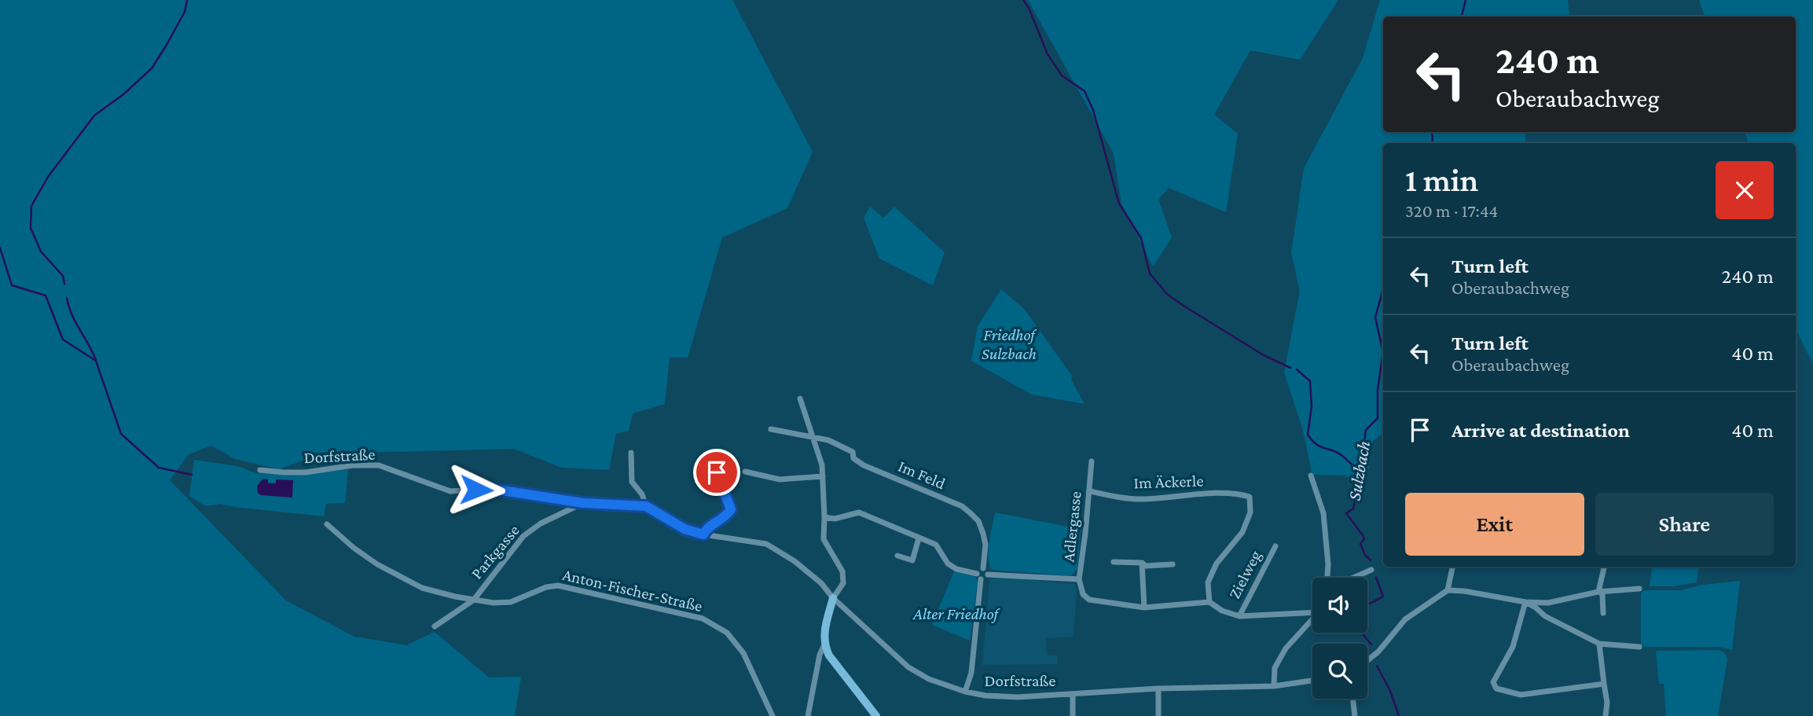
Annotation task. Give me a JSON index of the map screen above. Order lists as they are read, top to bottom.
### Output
{
  "streets": {
    "street": [
      "Dorfstraße",
      "Im Feld",
      "Im Äckerle",
      "Adlergasse",
      "Parkgasse",
      "Zielweg",
      "Anton-Fischer-Straße"
    ]
  },
  "crossings": [
    ["Dorfstraße", "Parkgasse"],
    ["Im Äckerle", "Adlergasse"],
    ["Im Äckerle", "Zielweg"],
    ["Adlergasse", "Zielweg"],
    ["Parkgasse", "Anton-Fischer-Straße"]
  ],
  "water": ["Sulzbach"],
  "parks": ["Friedhof Sulzbach", "Alter Friedhof"],
  "page": {
    "turn": ["240 m", "Oberaubachweg"],
    "heading": ["1 min", "320 m · 17:44"],
    "list": [
      {
        "name": "Turn left",
        "note": "Oberaubachweg",
        "value": "240 m"
      },
      {
        "name": "Turn left",
        "note": "Oberaubachweg",
        "value": "40 m"
      },
      {
        "name": "Arrive at destination",
        "value": "40 m"
      }
    ],
    "buttons": ["Exit", "Share"]
  }
}
